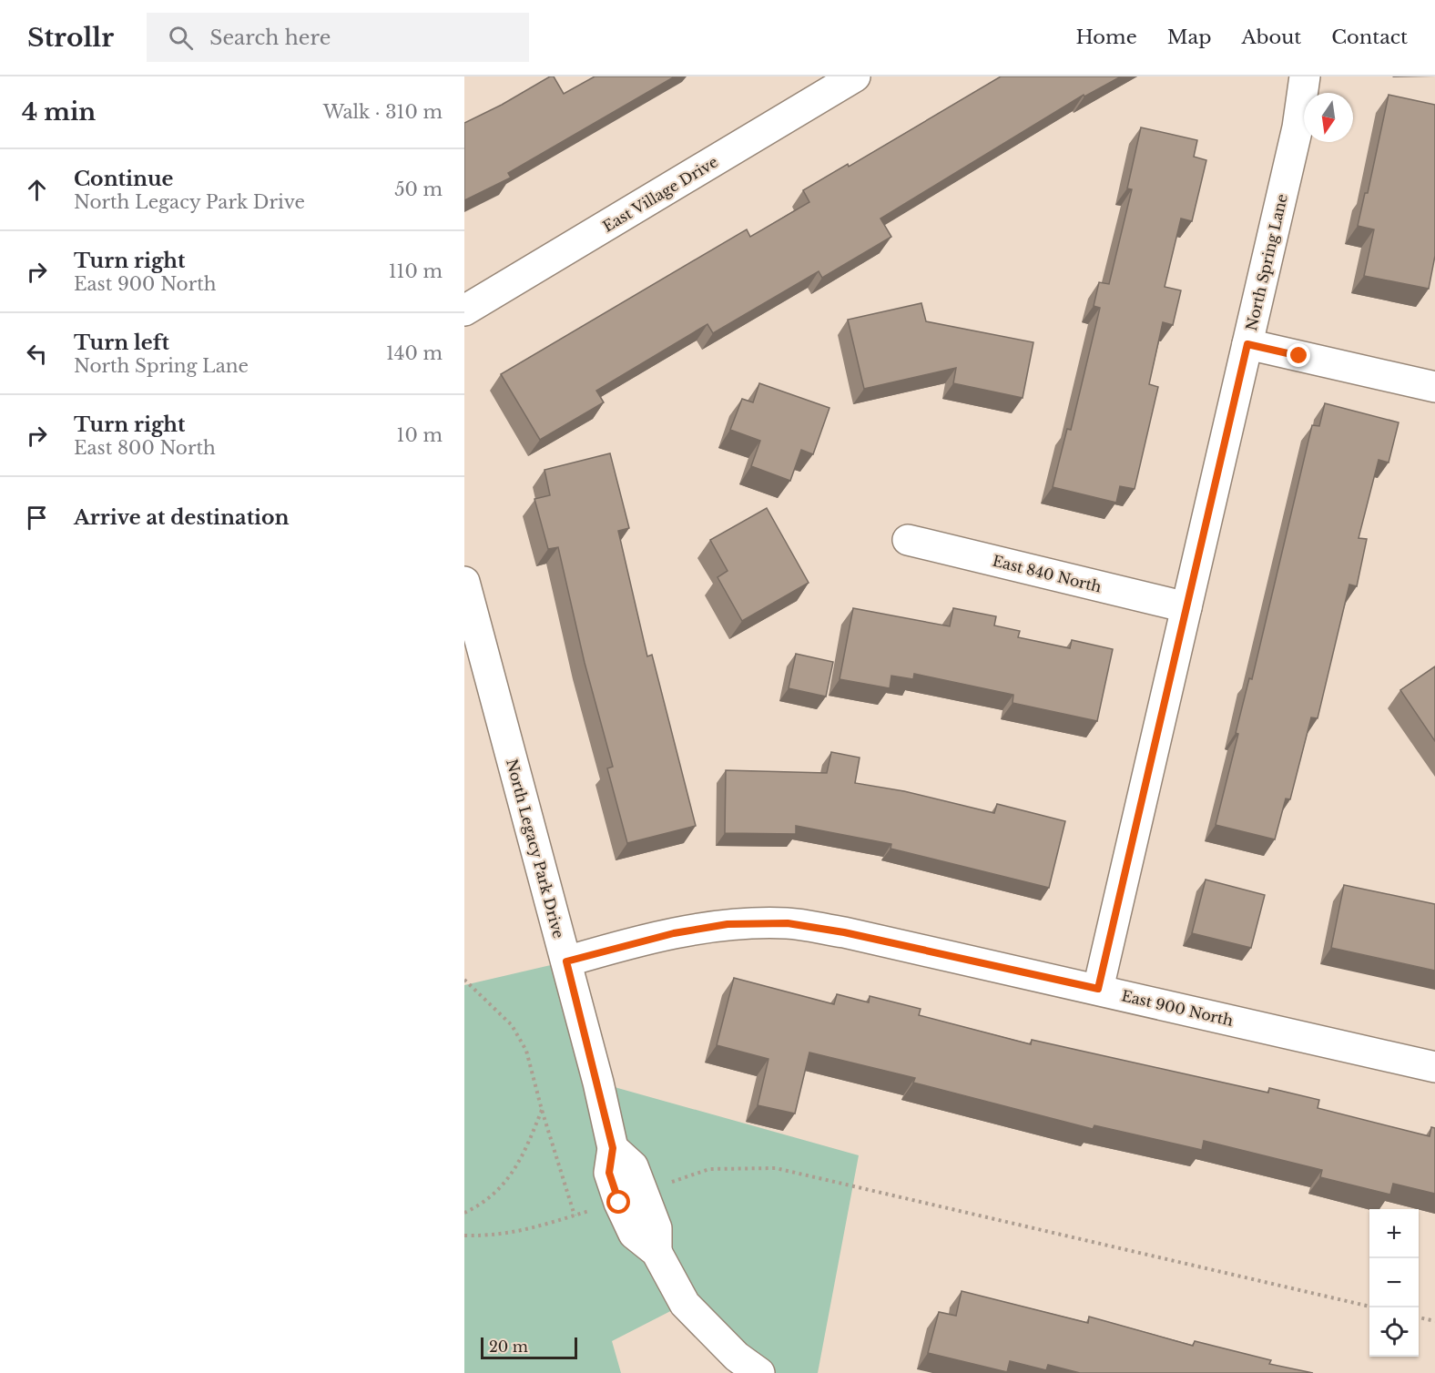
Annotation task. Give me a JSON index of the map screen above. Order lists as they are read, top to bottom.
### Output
{
  "streets": {
    "street": [
      "East Village Drive",
      "North Spring Lane",
      "East 840 North",
      "North Legacy Park Drive",
      "East 900 North"
    ]
  },
  "crossings": [
    ["North Spring Lane", "East 840 North"],
    ["North Spring Lane", "East 900 North"],
    ["North Legacy Park Drive", "East 900 North"]
  ],
  "scale_bar": "20 m",
  "north": "bottom",
  "page": {
    "header": "Strollr",
    "search": "Search here",
    "nav": [
      "Home",
      "Map",
      "About",
      "Contact"
    ],
    "heading": ["4 min", "Walk · 310 m"],
    "list": [
      ["Continue", "North Legacy Park Drive", "50 m"],
      ["Turn right", "East 900 North", "110 m"],
      ["Turn left", "North Spring Lane", "140 m"],
      ["Turn right", "East 800 North", "10 m"],
      "Arrive at destination"
    ],
    "map_buttons": ["+", "−"],
    "scale": "20 m"
  }
}
